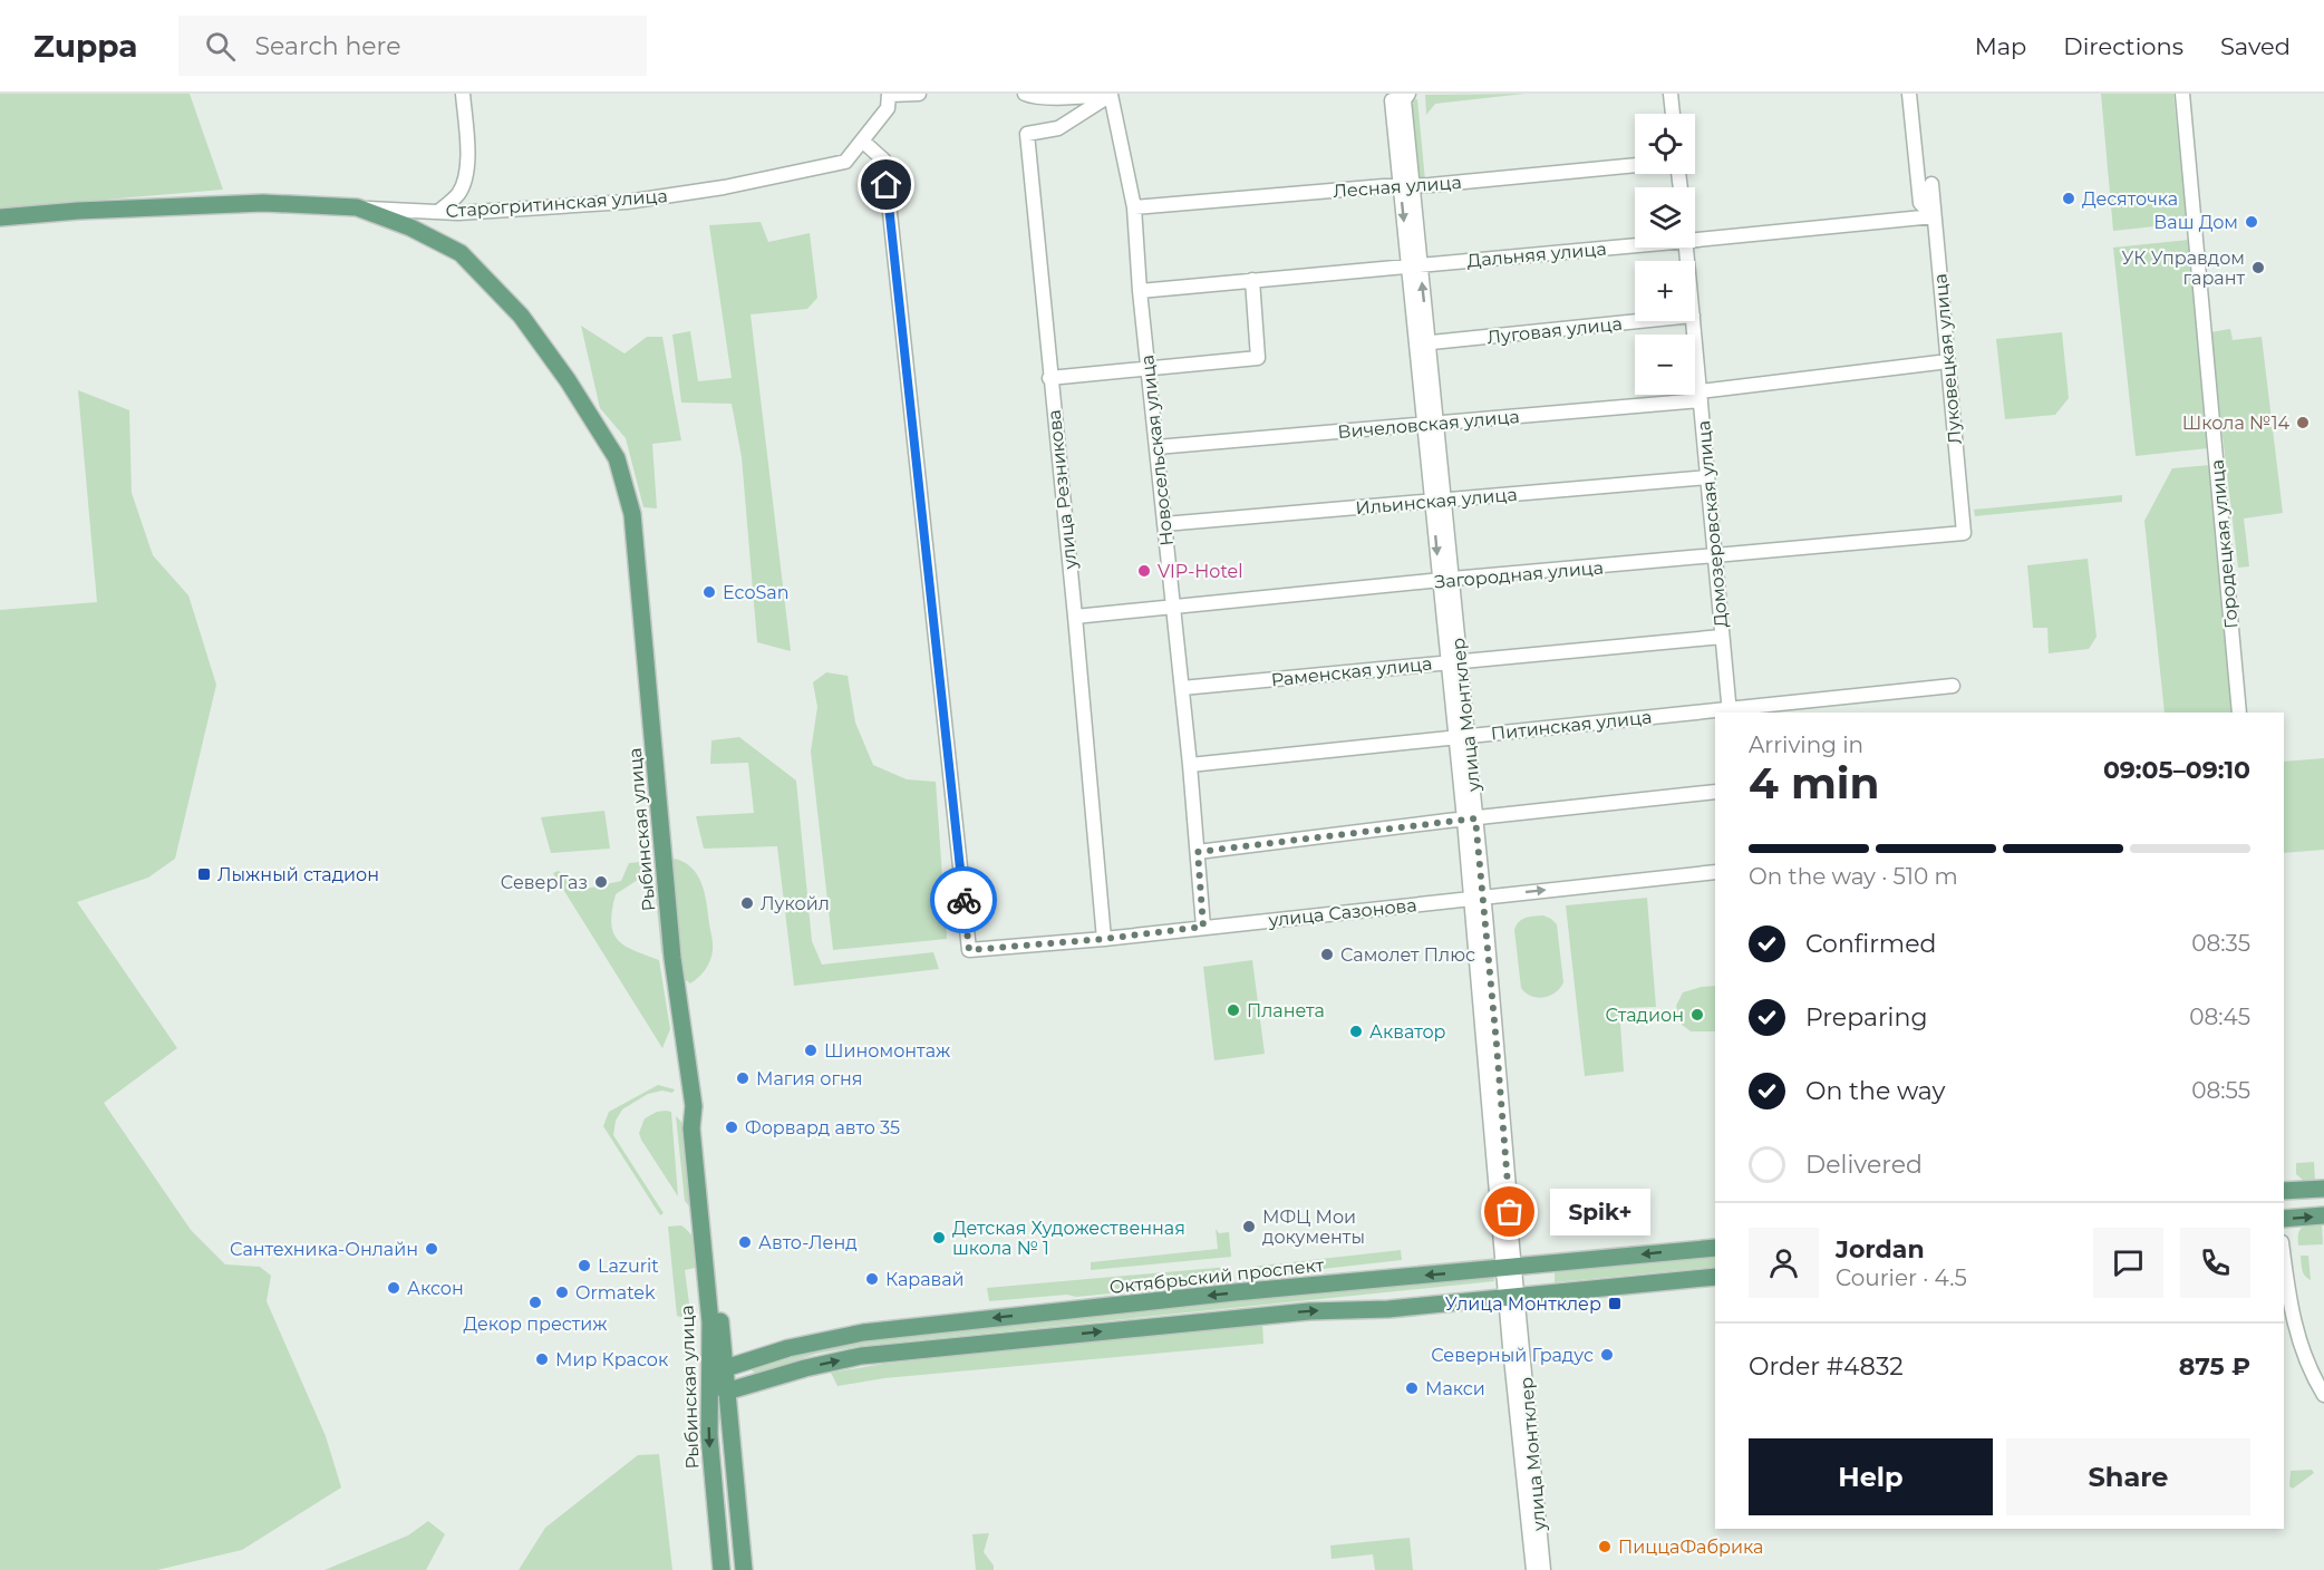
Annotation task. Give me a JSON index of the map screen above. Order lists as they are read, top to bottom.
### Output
{
  "streets": {
    "main road": ["Рыбинская улица", "Октябрьский проспект"],
    "street": [
      "Лесная улица",
      "Старогритинская улица",
      "Дальняя улица",
      "Луговая улица",
      "Луковецкая улица",
      "Вичеловская улица",
      "Новосельская улица",
      "улица Резникова",
      "Ильинская улица",
      "Домозеровская улица",
      "Городецкая улица",
      "Загородная улица",
      "Раменская улица",
      "улица Монтклер",
      "Питинская улица",
      "улица Сазонова"
    ]
  },
  "crossings": [
    ["Лесная улица", "Новосельская улица"],
    ["Лесная улица", "улица Монтклер"],
    ["Старогритинская улица", "Рыбинская улица"],
    ["Старогритинская улица", "улица Сазонова"],
    ["Дальняя улица", "Луковецкая улица"],
    ["Дальняя улица", "Новосельская улица"],
    ["Дальняя улица", "улица Монтклер"],
    ["Луговая улица", "улица Монтклер"],
    ["Луковецкая улица", "Загородная улица"],
    ["Вичеловская улица", "Новосельская улица"],
    ["Вичеловская улица", "Домозеровская улица"],
    ["Вичеловская улица", "улица Монтклер"],
    ["Новосельская улица", "улица Резникова"],
    ["Новосельская улица", "Ильинская улица"],
    ["Новосельская улица", "Загородная улица"],
    ["Новосельская улица", "Раменская улица"],
    ["Новосельская улица", "Питинская улица"],
    ["Новосельская улица", "улица Сазонова"],
    ["улица Резникова", "Загородная улица"],
    ["улица Резникова", "улица Сазонова"],
    ["Ильинская улица", "Домозеровская улица"],
    ["Ильинская улица", "улица Монтклер"],
    ["Домозеровская улица", "Загородная улица"],
    ["Домозеровская улица", "Раменская улица"],
    ["Домозеровская улица", "Питинская улица"],
    ["Загородная улица", "улица Монтклер"],
    ["Раменская улица", "улица Монтклер"],
    ["улица Монтклер", "Питинская улица"],
    ["улица Монтклер", "улица Сазонова"],
    ["улица Монтклер", "Октябрьский проспект"],
    ["Рыбинская улица", "Октябрьский проспект"]
  ],
  "places": {
    "other": [
      "Десяточка",
      "Ваш Дом",
      "УК Управдом гарант",
      "Школа №14",
      "VIP-Hotel",
      "EcoSan",
      "СеверГаз",
      "Лукойл",
      "Самолет Плюс",
      "Планета",
      "Стадион",
      "Акватор",
      "Шиномонтаж",
      "Магия огня",
      "Форвард авто 35",
      "Spik+",
      "МФЦ Мои документы",
      "Детская Художественная школа № 1",
      "Авто-Ленд",
      "Сантехника-Онлайн",
      "Lazurit",
      "Каравай",
      "Аксон",
      "Ormatek",
      "Декор престиж",
      "Северный Градус",
      "Мир Красок",
      "Макси",
      "ПиццаФабрика"
    ],
    "transit": ["Лыжный стадион", "Улица Монтклер"]
  },
  "page": {
    "header": "Zuppa",
    "search": "Search here",
    "nav": ["Map", "Directions", "Saved"],
    "map_buttons": ["+", "−"],
    "heading": ["4 min", "Arriving in", "09:05–09:10"],
    "panel": [
      "Jordan",
      "Courier · 4.5",
      "Order #4832",
      "875 ₽"
    ],
    "bar": "On the way · 510 m",
    "list": [
      ["Confirmed", "08:35"],
      ["Preparing", "08:45"],
      ["On the way", "08:55"],
      "Delivered"
    ],
    "bubble": "Spik+",
    "buttons": ["Help", "Share"]
  }
}
